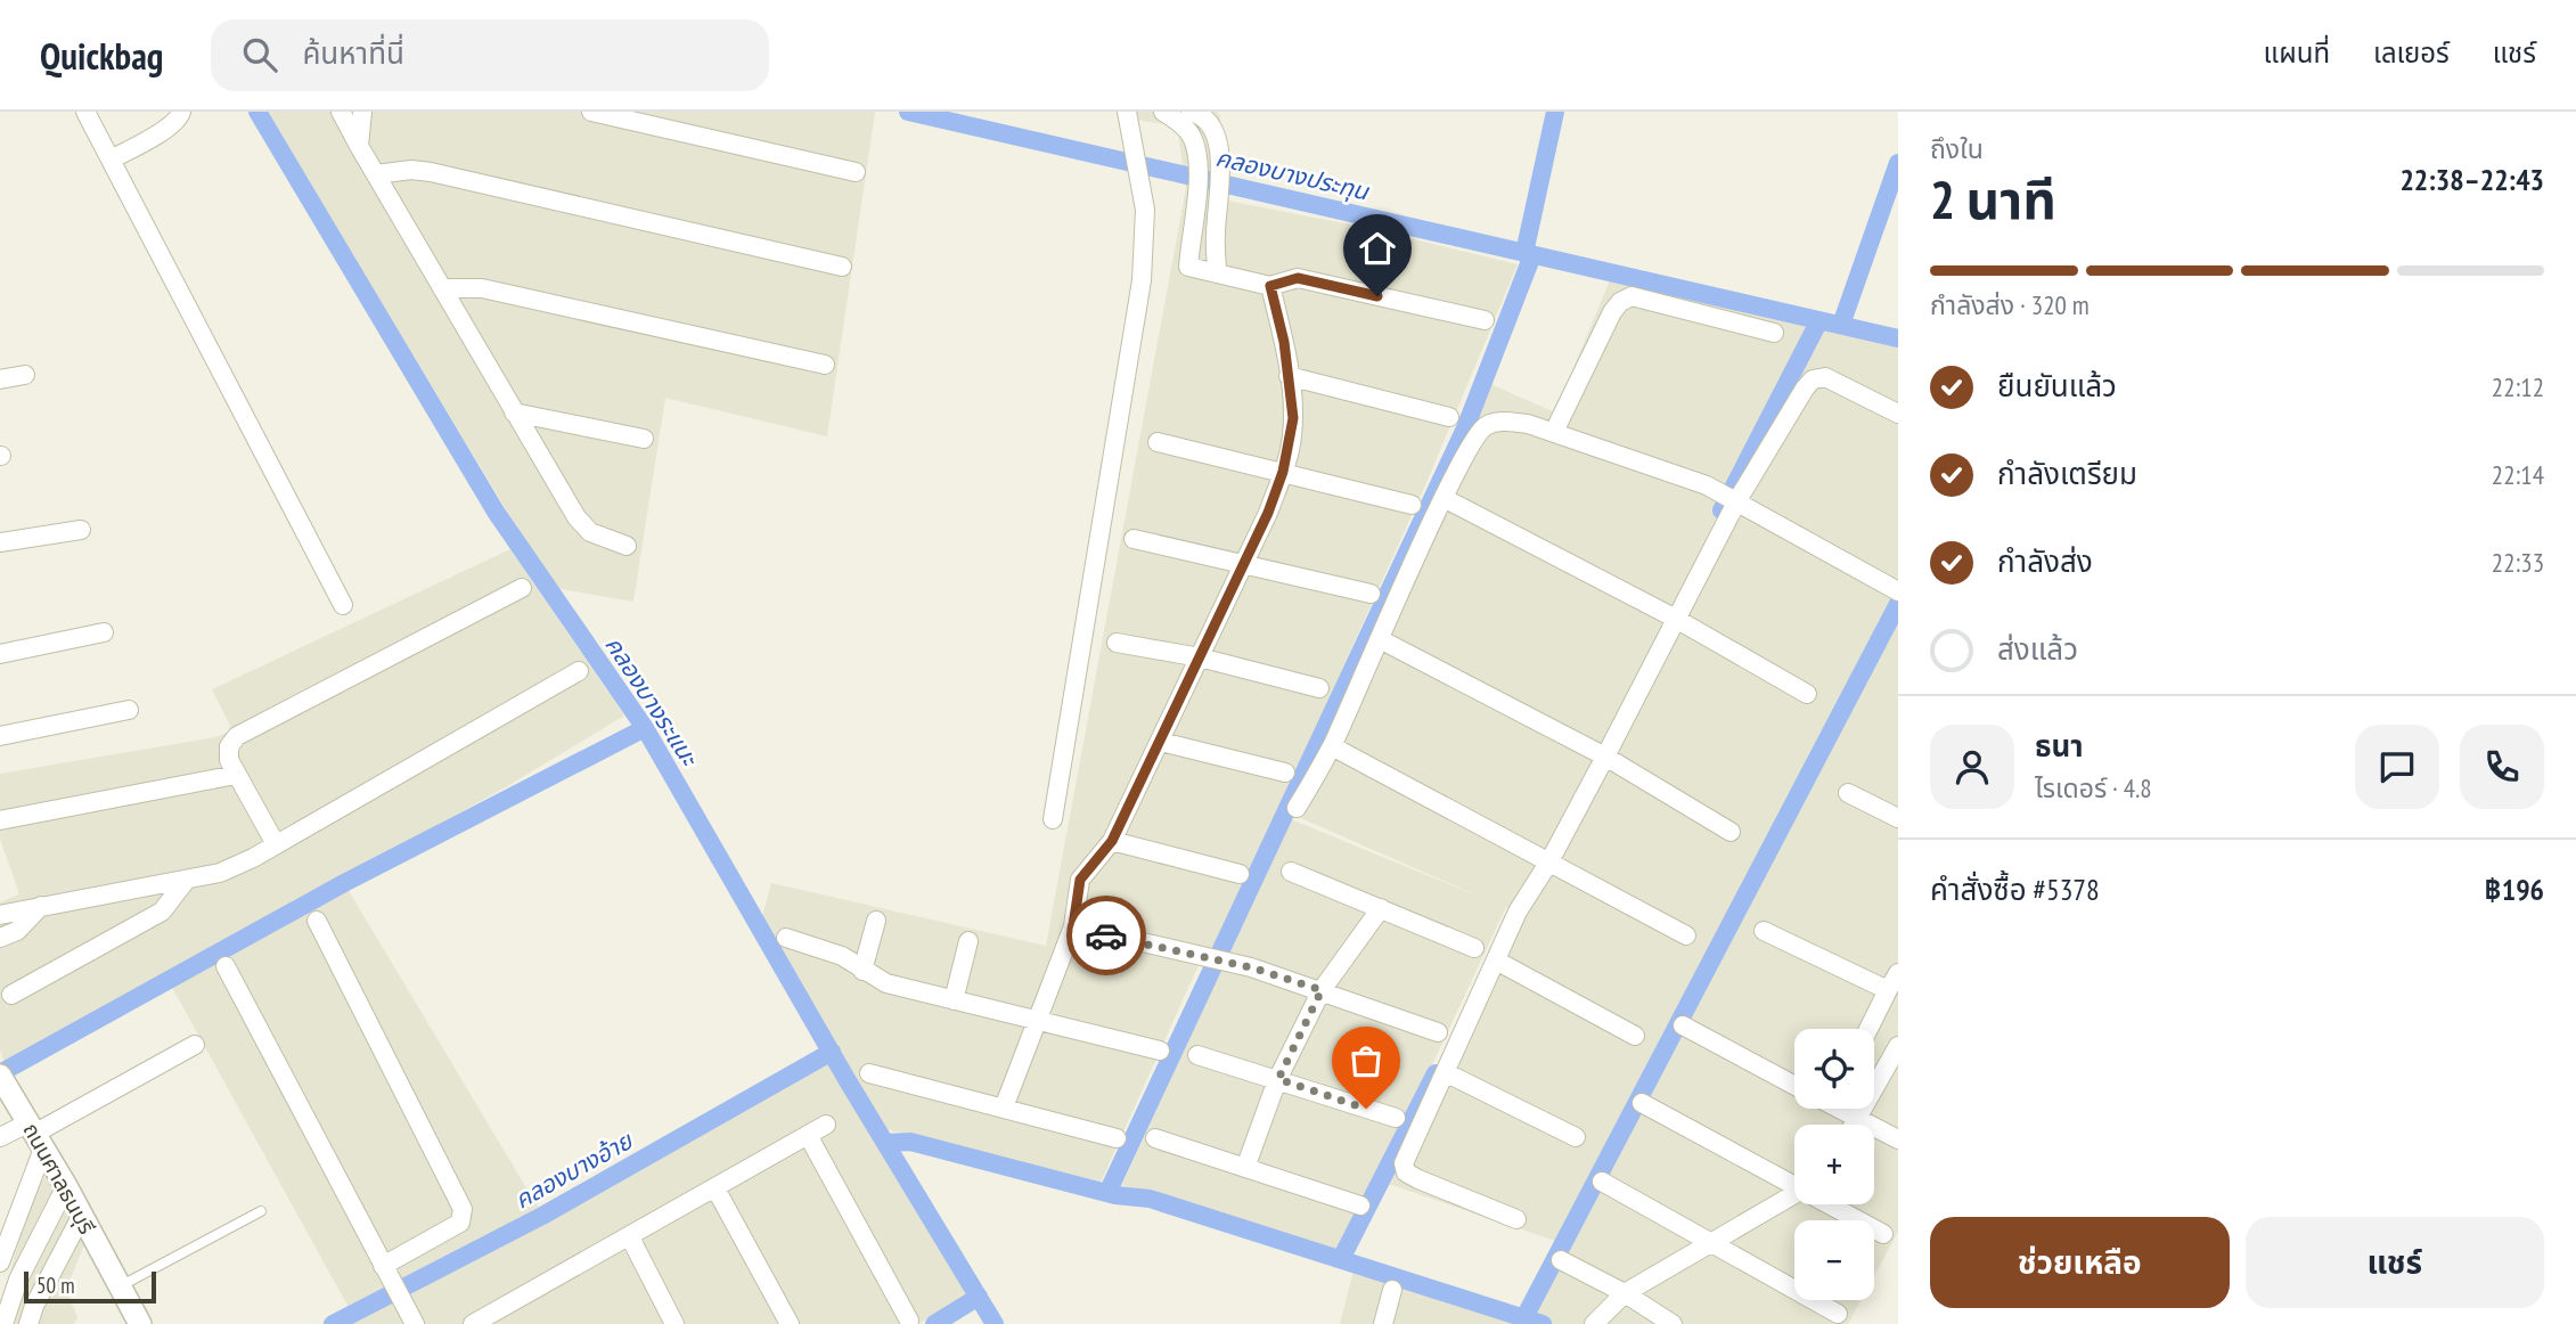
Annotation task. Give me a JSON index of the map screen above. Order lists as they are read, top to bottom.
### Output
{
  "streets": {
    "street": ["ถนนศาลธนบุรี"]
  },
  "water": ["คลองบางประทุน", "คลองบางระแนะ", "คลองบางอ้าย"],
  "scale_bar": "50 m",
  "page": {
    "header": "Quickbag",
    "search": "ค้นหาที่นี่",
    "nav": ["แผนที่", "เลเยอร์", "แชร์"],
    "heading": ["2 นาที", "ถึงใน", "22:38–22:43"],
    "panel": [
      "ธนา",
      "ไรเดอร์ · 4.8",
      "คำสั่งซื้อ #5378",
      "฿196"
    ],
    "bar": "กำลังส่ง · 320 m",
    "list": [
      ["ยืนยันแล้ว", "22:12"],
      ["กำลังเตรียม", "22:14"],
      ["กำลังส่ง", "22:33"],
      "ส่งแล้ว"
    ],
    "map_buttons": ["+", "−"],
    "buttons": ["ช่วยเหลือ", "แชร์"],
    "scale": "50 m"
  }
}
